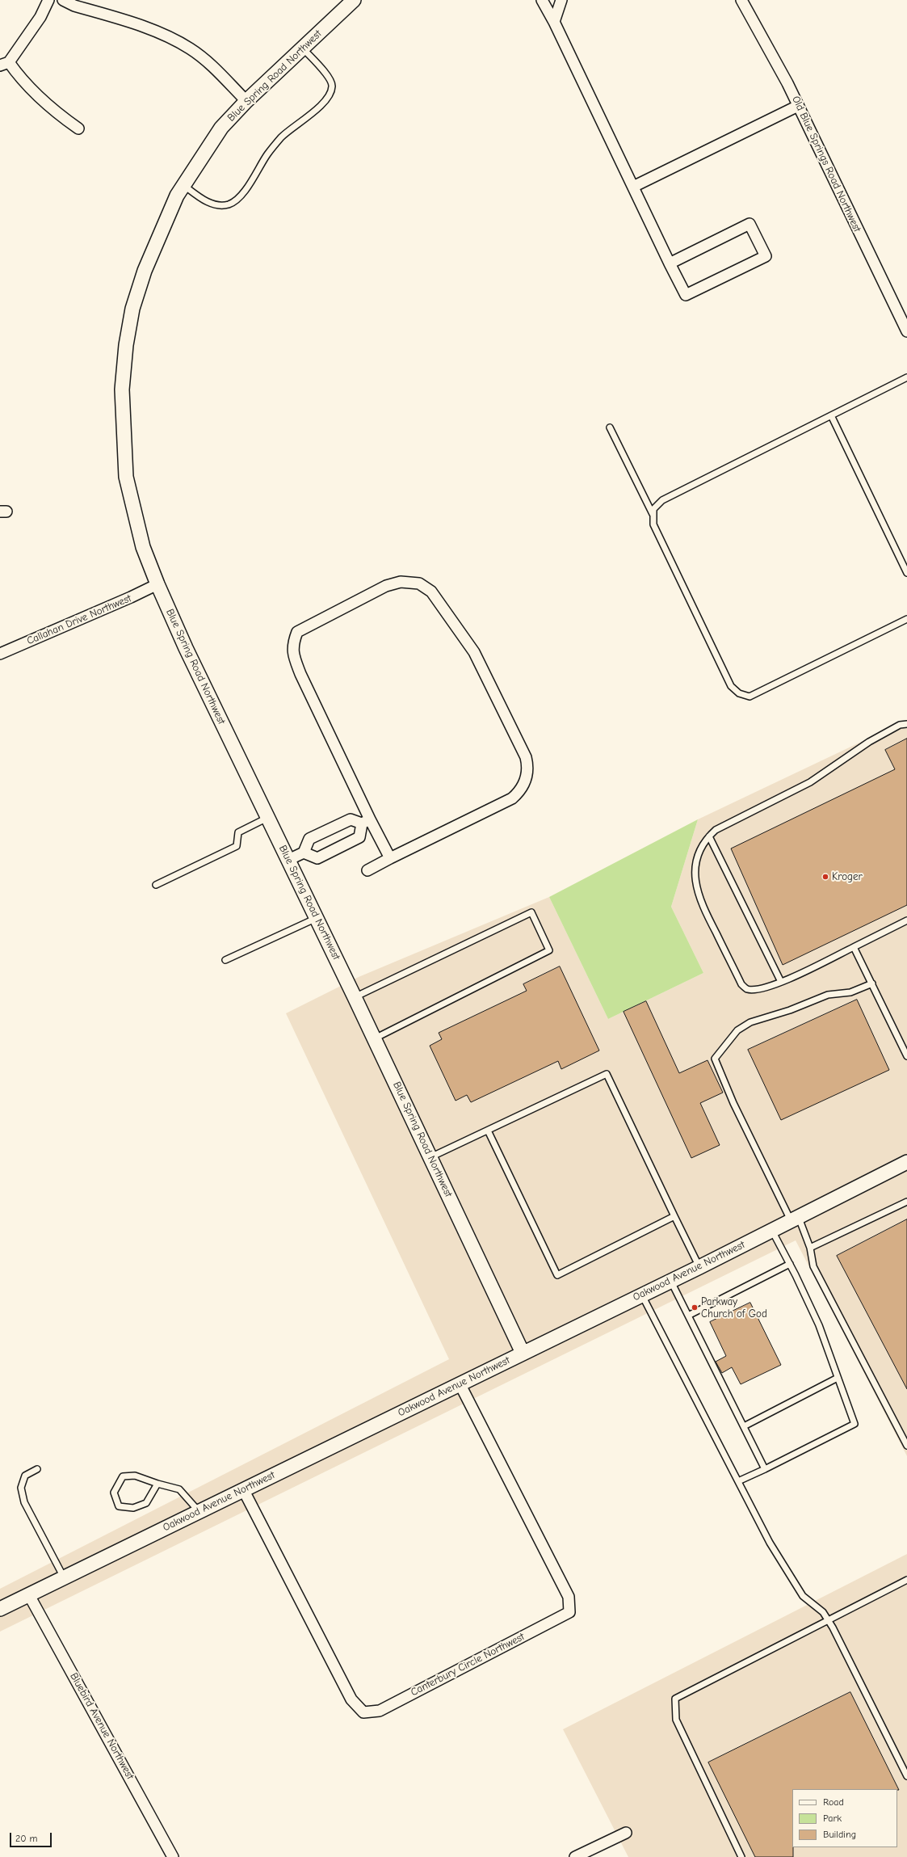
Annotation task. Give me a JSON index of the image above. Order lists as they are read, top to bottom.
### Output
{
  "streets": {
    "street": [
      "Blue Spring Road Northwest",
      "Old Blue Springs Road Northwest",
      "Callahan Drive Northwest",
      "Oakwood Avenue Northwest",
      "Canterbury Circle Northwest",
      "Bluebird Avenue Northwest"
    ]
  },
  "crossings": [
    ["Blue Spring Road Northwest", "Callahan Drive Northwest"],
    ["Blue Spring Road Northwest", "Oakwood Avenue Northwest"],
    ["Oakwood Avenue Northwest", "Canterbury Circle Northwest"],
    ["Oakwood Avenue Northwest", "Bluebird Avenue Northwest"]
  ],
  "places": ["Kroger", "Parkway Church of God"],
  "legend": ["Road", "Park", "Building"],
  "scale_bar": "20 m"
}
